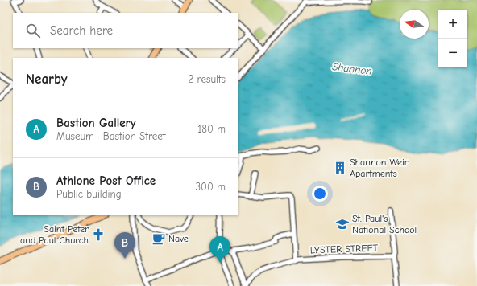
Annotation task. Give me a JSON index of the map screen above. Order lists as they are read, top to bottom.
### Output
{
  "streets": {
    "street": ["LYSTER STREET"]
  },
  "water": ["Shannon"],
  "places": {
    "building": ["Shannon Weir Apartments"],
    "school or university": ["St. Paul's National School"],
    "church": ["Saint Peter and Paul Church"],
    "cafe": ["Nave"]
  },
  "north": "left",
  "page": {
    "map_buttons": ["+", "−"],
    "search": "Search here",
    "heading": ["Nearby", "2 results"],
    "list": [
      {
        "mark": "A",
        "name": "Bastion Gallery",
        "note": "Museum · Bastion Street",
        "value": "180 m"
      },
      {
        "mark": "B",
        "name": "Athlone Post Office",
        "note": "Public building",
        "value": "300 m"
      }
    ],
    "pins": ["B", "A"]
  }
}
